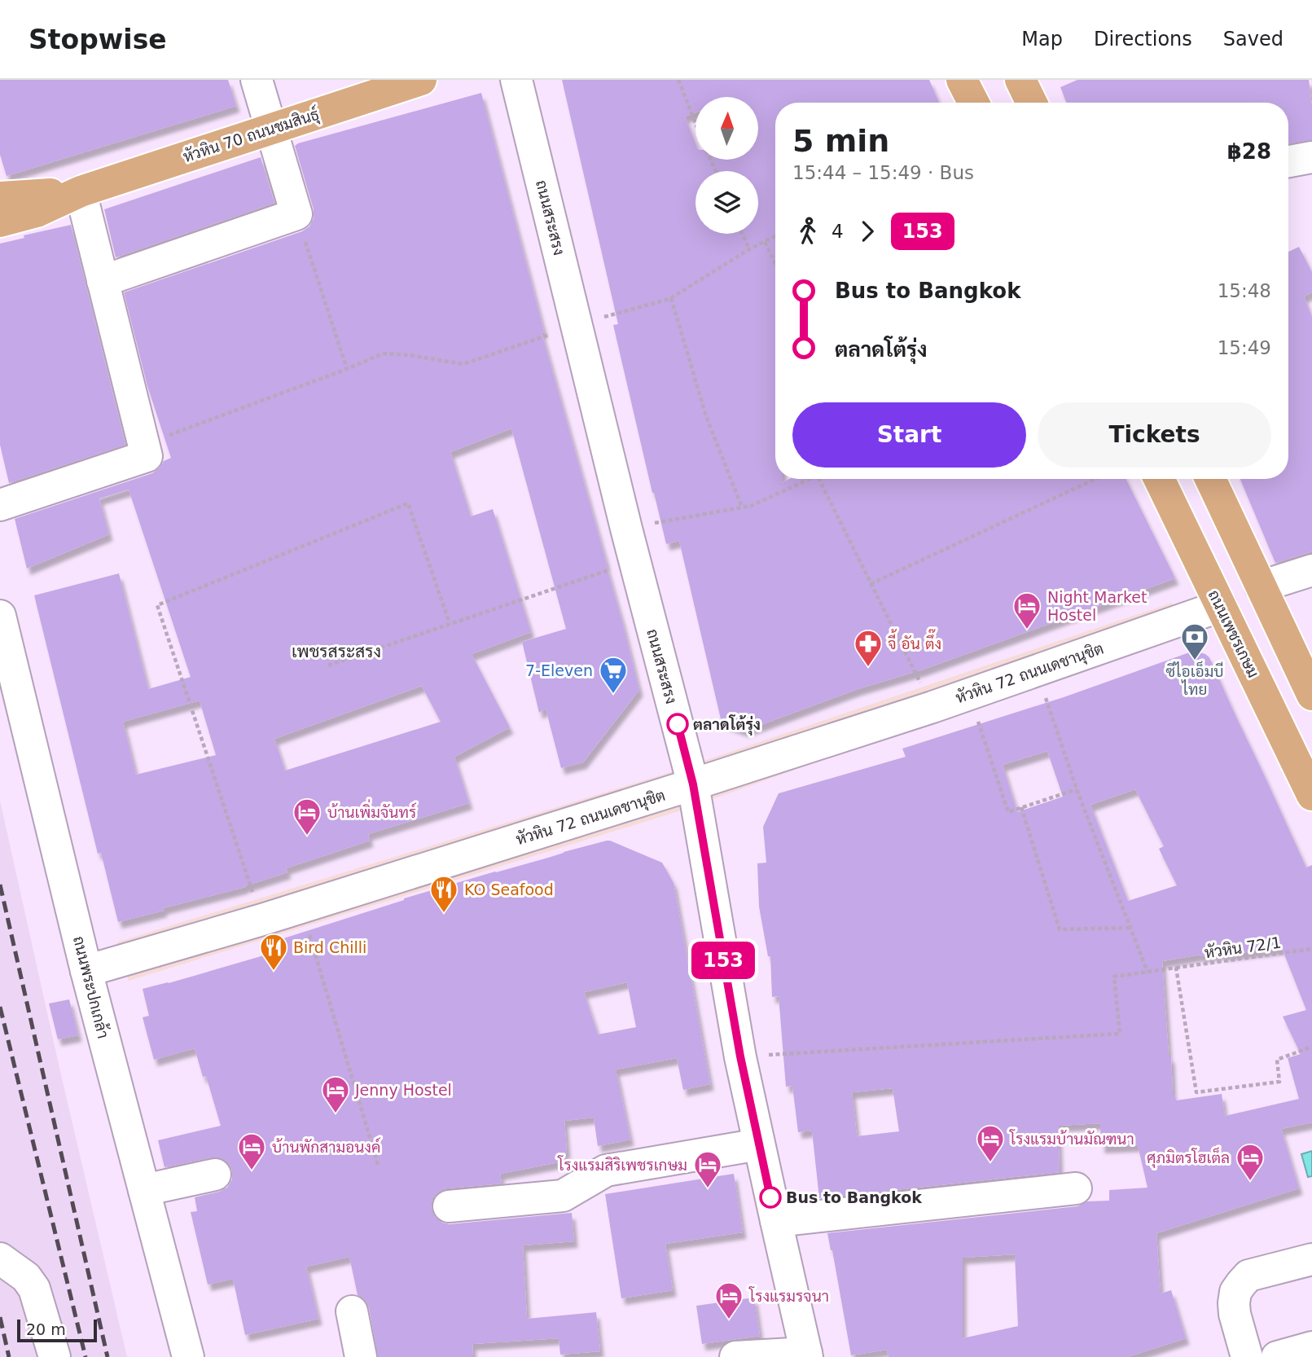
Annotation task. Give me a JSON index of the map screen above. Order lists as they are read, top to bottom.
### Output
{
  "streets": {
    "main road": ["หัวหิน 70 ถนนชมสินธุ์", "ถนนเพชรเกษม"],
    "street": ["ถนนสระสรง", "หัวหิน 72 ถนนเดชานุชิต", "ถนนพระปกเกล้า"],
    "path": ["หัวหิน 72/1"]
  },
  "crossings": [
    ["ถนนสระสรง", "หัวหิน 72 ถนนเดชานุชิต"],
    ["ถนนสระสรง", "หัวหิน 72/1"],
    ["ถนนเพชรเกษม", "หัวหิน 72 ถนนเดชานุชิต"],
    ["หัวหิน 72 ถนนเดชานุชิต", "ถนนพระปกเกล้า"]
  ],
  "districts": ["เพชรสระสรง"],
  "places": {
    "hotel": [
      "Night Market Hostel",
      "บ้านเพิ่มจันทร์",
      "Jenny Hostel",
      "โรงแรมบ้านมัณฑนา",
      "บ้านพักสามอนงค์",
      "ศุภมิตรโฮเต็ล",
      "โรงแรมสิริเพชรเกษม",
      "โรงแรมรจนา"
    ],
    "bank": ["ซีไอเอ็มบี ไทย"],
    "pharmacy": ["จี้ อัน ตึ๊ง"],
    "supermarket": ["7-Eleven"],
    "other": ["ตลาดโต้รุ่ง", "Bus to Bangkok"],
    "restaurant": ["KO Seafood", "Bird Chilli"]
  },
  "lines": ["bus line 153"],
  "scale_bar": "20 m",
  "north": "top",
  "page": {
    "header": "Stopwise",
    "nav": ["Map", "Directions", "Saved"],
    "on_map": "153",
    "heading": ["5 min", "15:44 – 15:49 · Bus", "฿28"],
    "legs": ["4", "153"],
    "list": [
      {
        "name": "Bus to Bangkok",
        "value": "15:48"
      },
      {
        "name": "ตลาดโต้รุ่ง",
        "value": "15:49"
      }
    ],
    "buttons": ["Start", "Tickets"],
    "scale": "20 m"
  }
}
